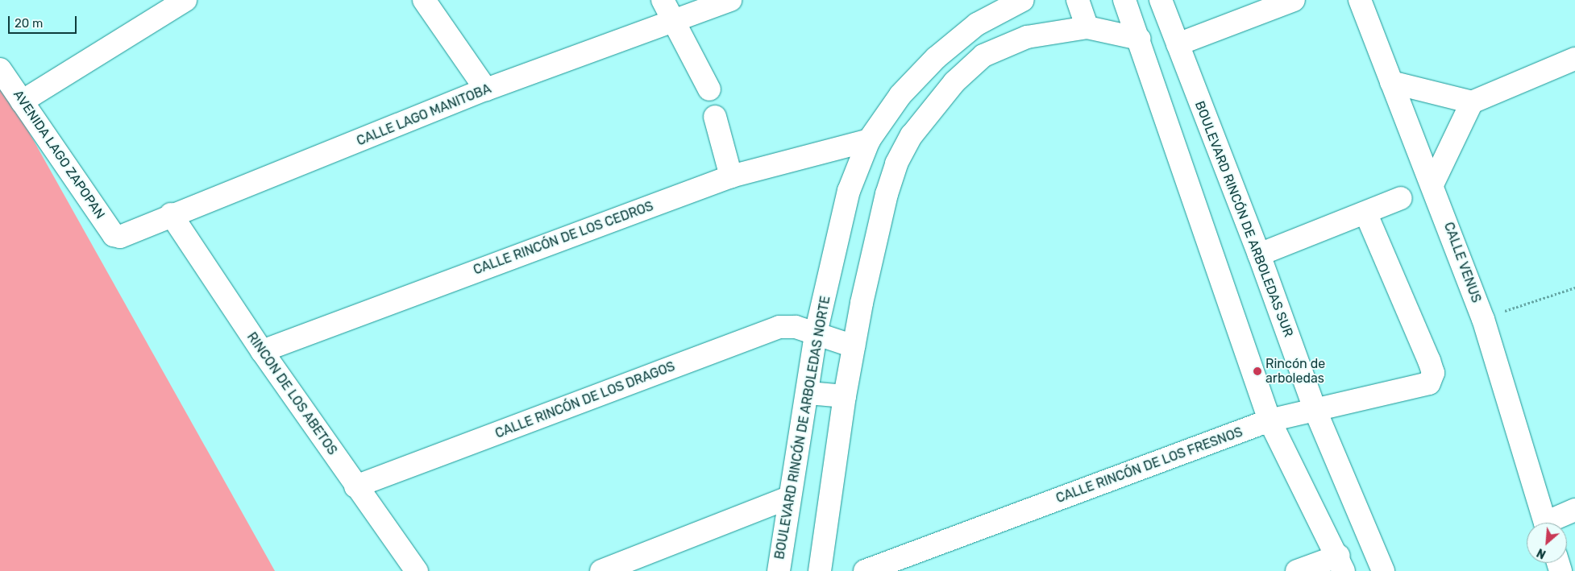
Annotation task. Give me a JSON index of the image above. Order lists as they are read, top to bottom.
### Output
{
  "streets": {
    "street": [
      "CALLE LAGO MANITOBA",
      "AVENIDA LAGO ZAPOPAN",
      "BOULEVARD RINCÓN DE ARBOLEDAS SUR",
      "CALLE RINCÓN DE LOS CEDROS",
      "CALLE VENUS",
      "RINCON DE LOS ABETOS",
      "CALLE RINCÓN DE LOS DRAGOS",
      "BOULEVARD RINCÓN DE ARBOLEDAS NORTE",
      "CALLE RINCÓN DE LOS FRESNOS"
    ]
  },
  "crossings": [
    ["CALLE LAGO MANITOBA", "AVENIDA LAGO ZAPOPAN"],
    ["CALLE LAGO MANITOBA", "RINCON DE LOS ABETOS"],
    ["BOULEVARD RINCÓN DE ARBOLEDAS SUR", "CALLE RINCÓN DE LOS FRESNOS"],
    ["CALLE RINCÓN DE LOS CEDROS", "RINCON DE LOS ABETOS"],
    ["CALLE RINCÓN DE LOS CEDROS", "BOULEVARD RINCÓN DE ARBOLEDAS NORTE"],
    ["RINCON DE LOS ABETOS", "CALLE RINCÓN DE LOS DRAGOS"],
    ["CALLE RINCÓN DE LOS DRAGOS", "BOULEVARD RINCÓN DE ARBOLEDAS NORTE"]
  ],
  "places": ["Rincón de arboledas"],
  "scale_bar": "20 m",
  "north": "bottom left"
}
